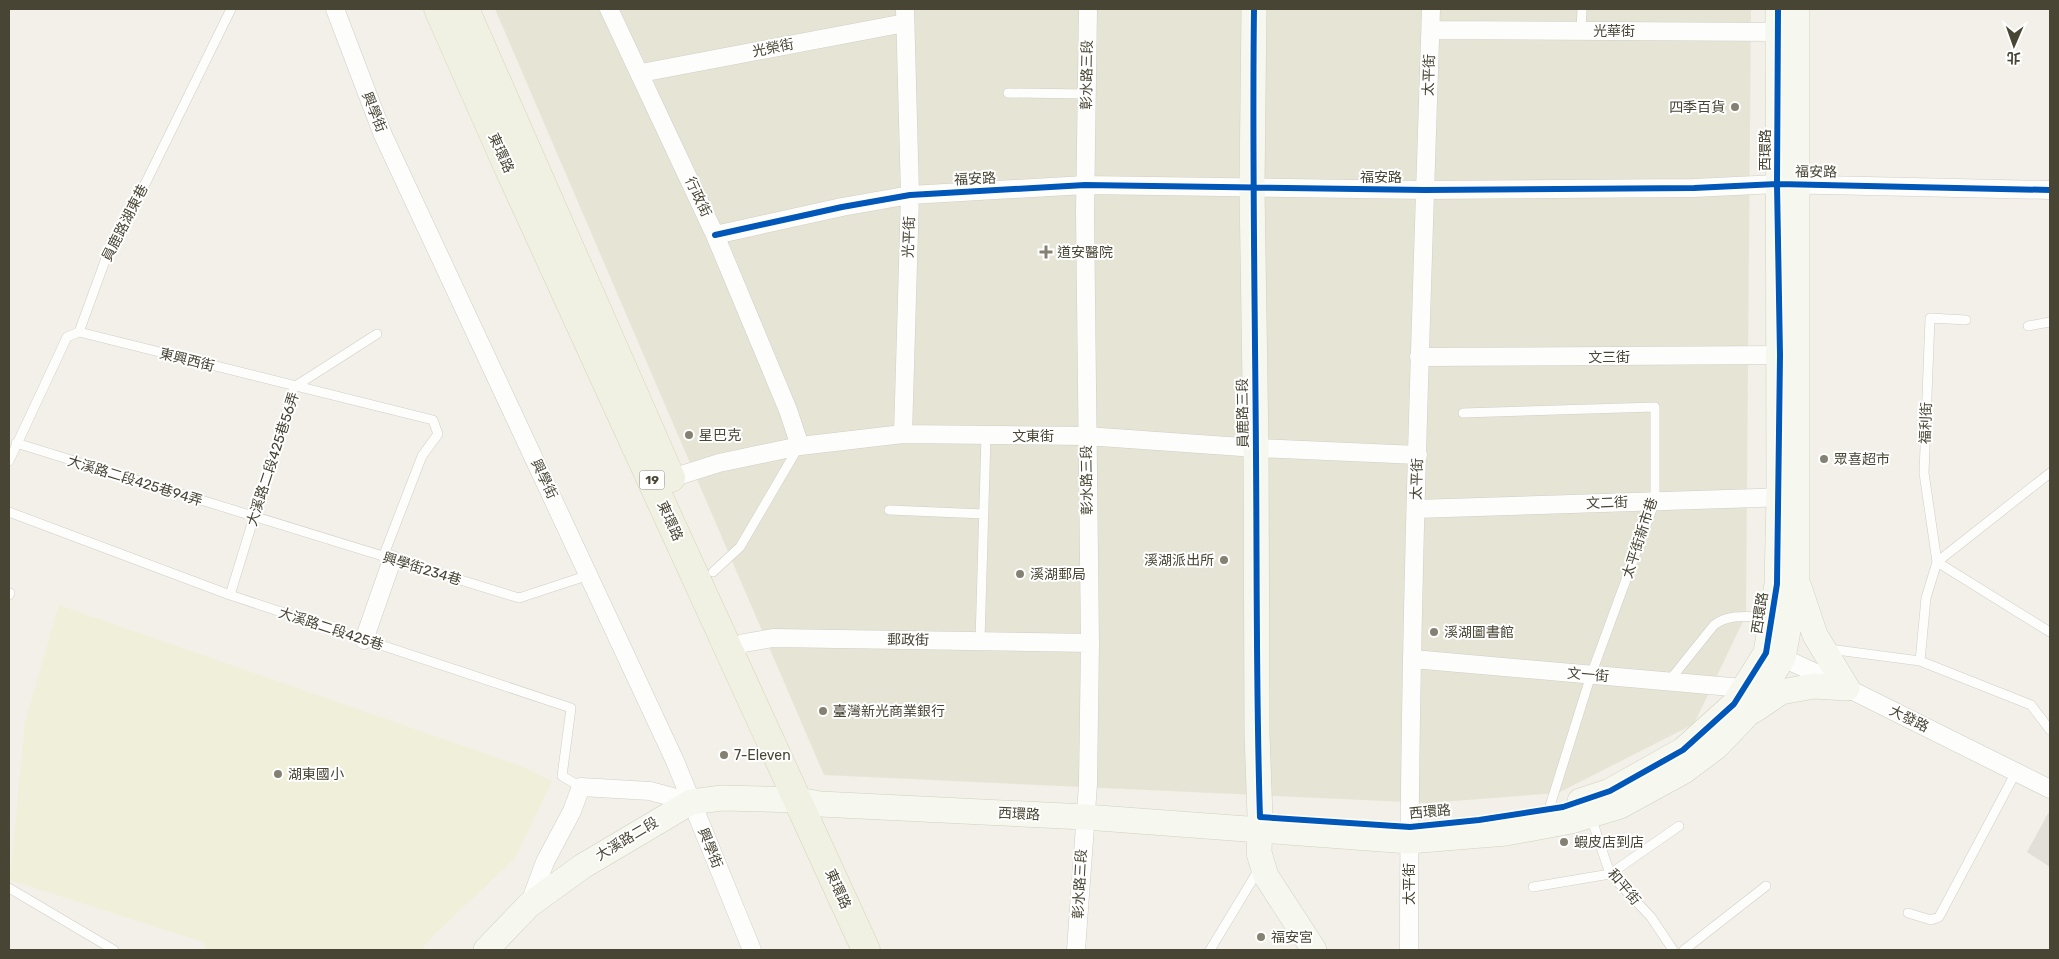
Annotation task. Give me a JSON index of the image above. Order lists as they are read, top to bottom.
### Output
{
  "streets": {
    "main road": ["東環路", "19"],
    "street": [
      "光華街",
      "光榮街",
      "彰水路三段",
      "太平街",
      "興學街",
      "西環路",
      "福安路",
      "行政街",
      "光平街",
      "文三街",
      "員鹿路三段",
      "文東街",
      "文二街",
      "郵政街",
      "文一街",
      "大發路",
      "大溪路二段"
    ],
    "lane": [
      "員鹿路湖東巷",
      "東興西街",
      "福利街",
      "大溪路二段425巷56弄",
      "大溪路二段425巷94弄",
      "太平街新市巷",
      "興學街234巷",
      "大溪路二段425巷",
      "和平街"
    ]
  },
  "crossings": [
    ["光華街", "太平街"],
    ["光華街", "西環路"],
    ["光榮街", "行政街"],
    ["光榮街", "光平街"],
    ["彰水路三段", "西環路"],
    ["彰水路三段", "福安路"],
    ["彰水路三段", "文東街"],
    ["彰水路三段", "郵政街"],
    ["太平街", "西環路"],
    ["太平街", "福安路"],
    ["太平街", "文三街"],
    ["太平街", "文東街"],
    ["太平街", "文二街"],
    ["太平街", "文一街"],
    ["興學街", "興學街234巷"],
    ["興學街", "大溪路二段"],
    ["西環路", "東環路"],
    ["西環路", "福安路"],
    ["西環路", "文三街"],
    ["西環路", "員鹿路三段"],
    ["西環路", "文二街"],
    ["西環路", "太平街新市巷"],
    ["西環路", "文一街"],
    ["西環路", "大發路"],
    ["西環路", "大溪路二段"],
    ["西環路", "和平街"],
    ["東環路", "文東街"],
    ["東環路", "郵政街"],
    ["東環路", "大溪路二段"],
    ["福安路", "行政街"],
    ["福安路", "光平街"],
    ["福安路", "員鹿路三段"],
    ["行政街", "文東街"],
    ["員鹿路湖東巷", "東興西街"],
    ["員鹿路湖東巷", "大溪路二段425巷94弄"],
    ["光平街", "文東街"],
    ["東興西街", "大溪路二段425巷56弄"],
    ["東興西街", "興學街234巷"],
    ["員鹿路三段", "文東街"],
    ["大溪路二段425巷56弄", "大溪路二段425巷94弄"],
    ["大溪路二段425巷56弄", "興學街234巷"],
    ["大溪路二段425巷56弄", "大溪路二段425巷"],
    ["大溪路二段425巷94弄", "興學街234巷"],
    ["文二街", "太平街新市巷"],
    ["太平街新市巷", "文一街"]
  ],
  "places": {
    "other": [
      "四季百貨",
      "星巴克",
      "眾喜超市",
      "溪湖派出所",
      "溪湖郵局",
      "溪湖圖書館",
      "臺灣新光商業銀行",
      "7-Eleven",
      "湖東國小",
      "蝦皮店到店",
      "福安宮"
    ],
    "health": ["道安醫院"]
  },
  "north": "bottom"
}
